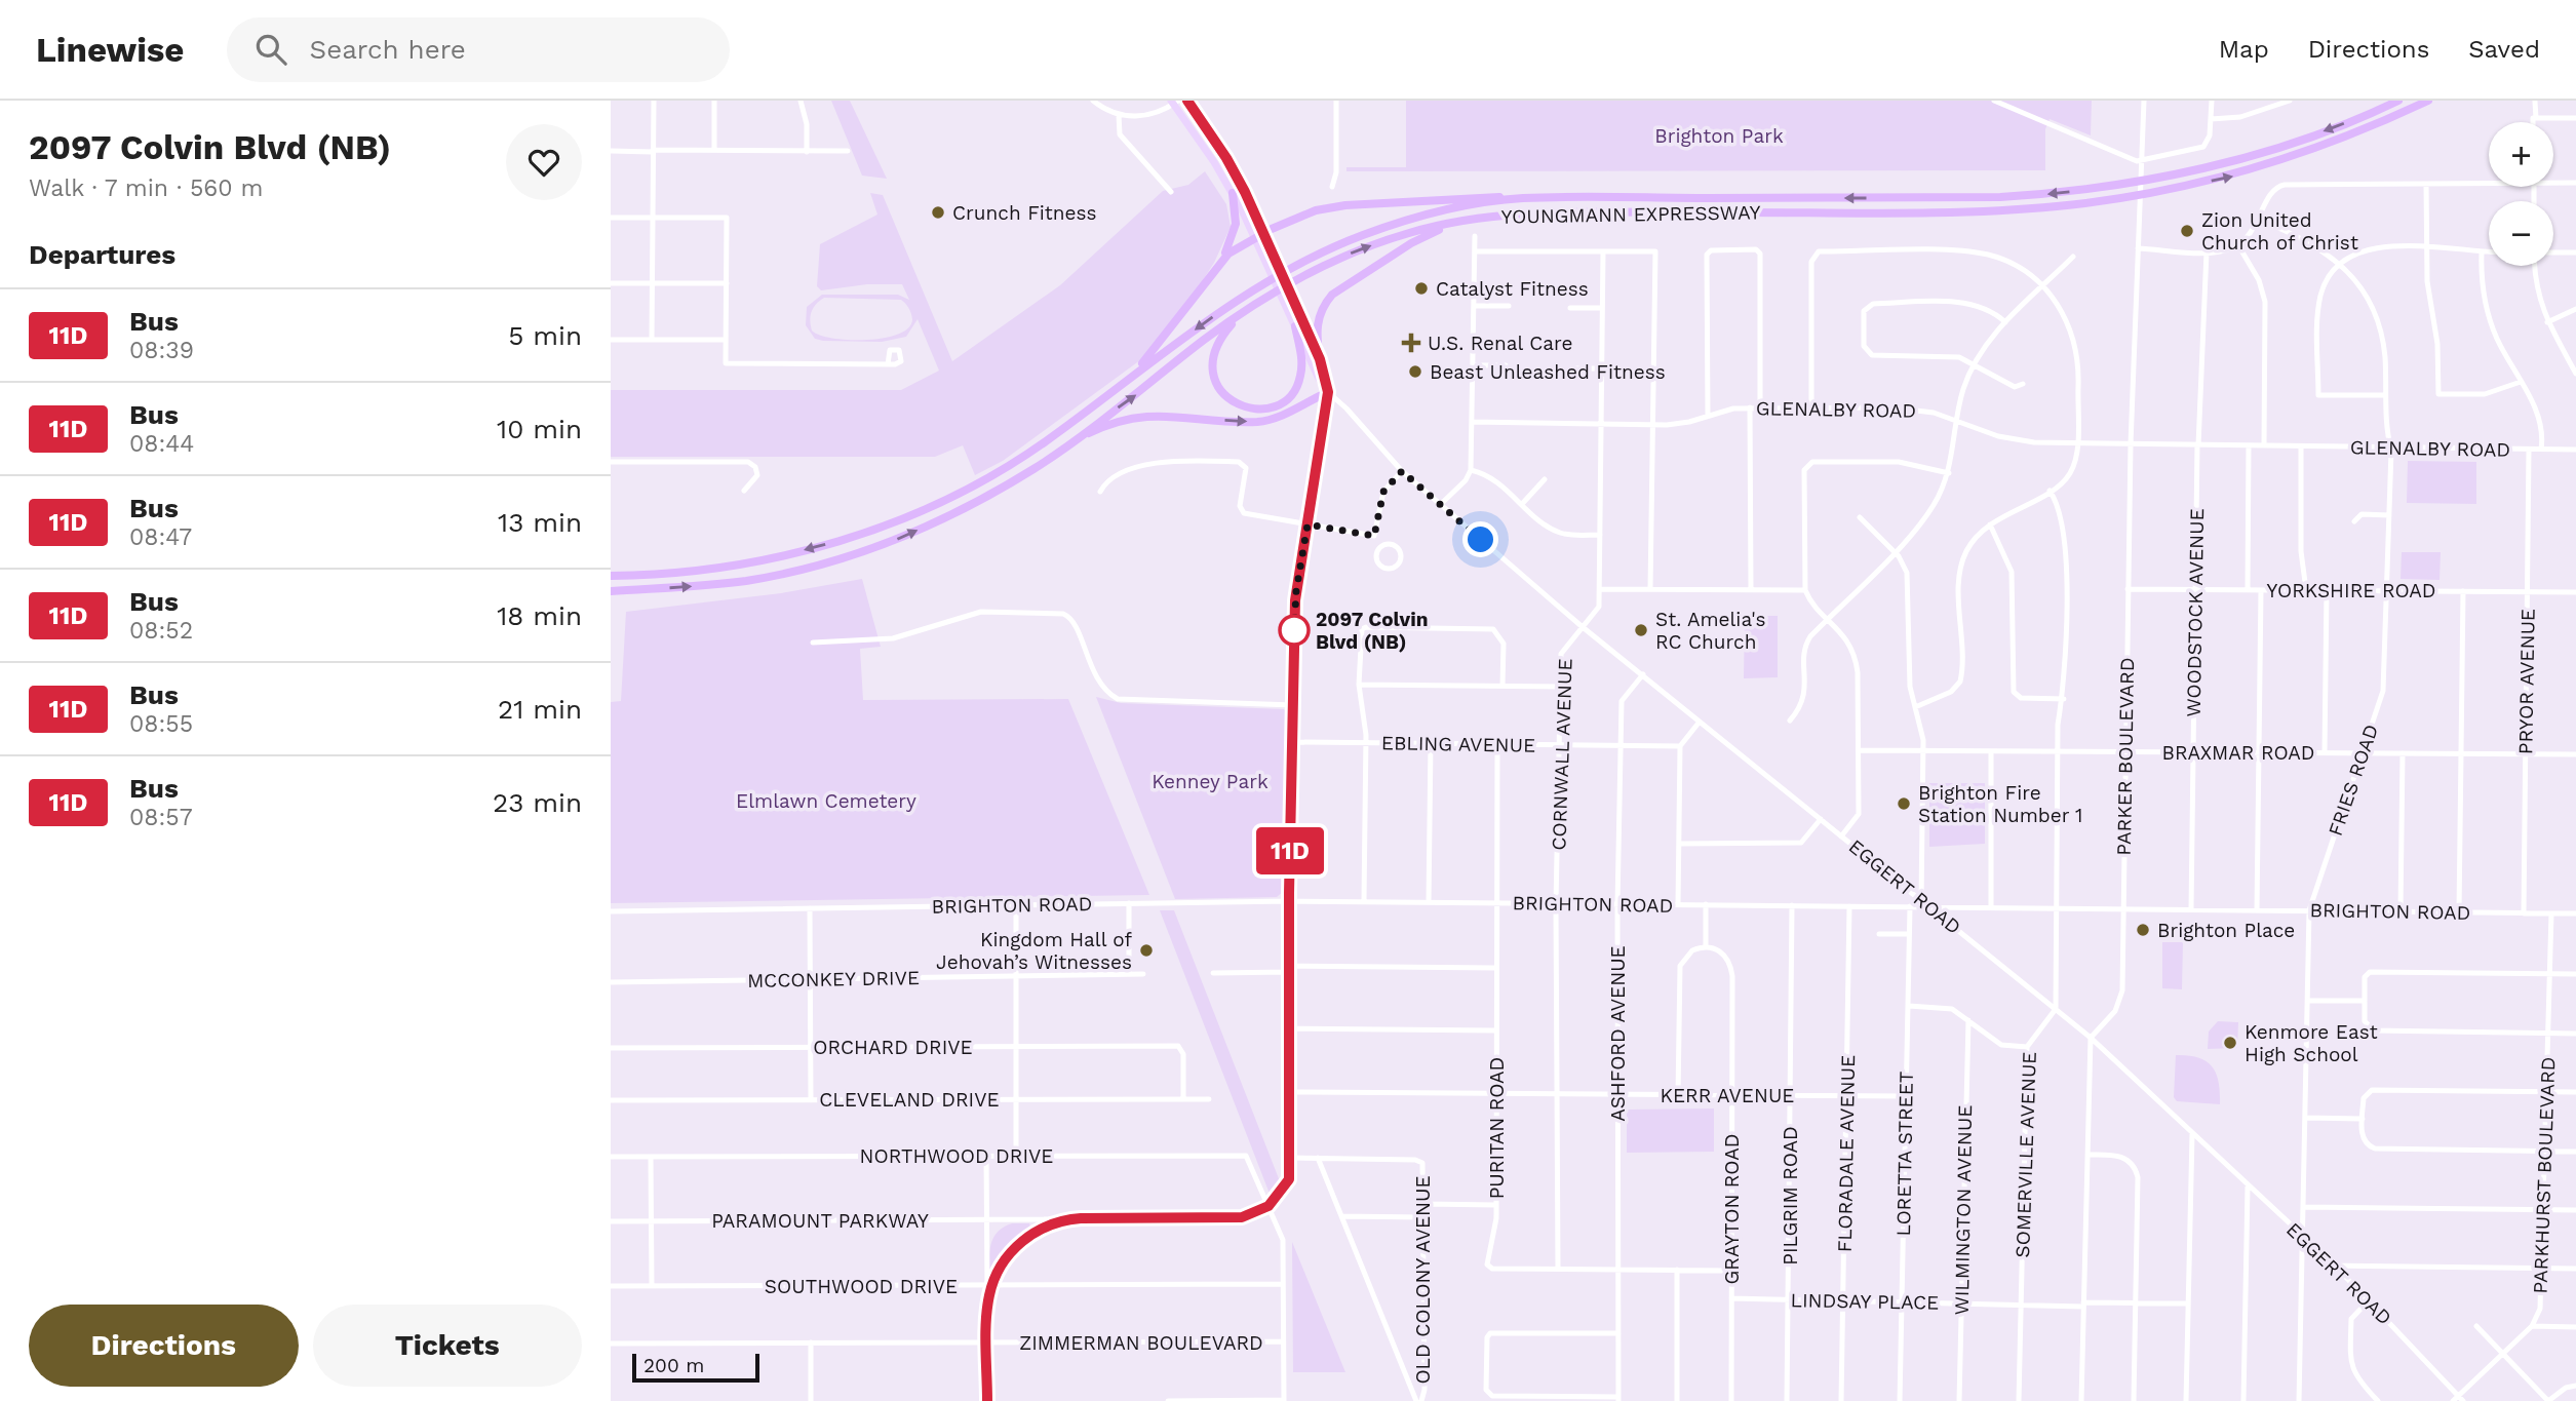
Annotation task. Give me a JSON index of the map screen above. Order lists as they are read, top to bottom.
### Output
{
  "streets": {
    "highway": ["YOUNGMANN EXPRESSWAY"],
    "street": [
      "GLENALBY ROAD",
      "YORKSHIRE ROAD",
      "WOODSTOCK AVENUE",
      "PRYOR AVENUE",
      "EBLING AVENUE",
      "BRAXMAR ROAD",
      "CORNWALL AVENUE",
      "PARKER BOULEVARD",
      "FRIES ROAD",
      "EGGERT ROAD",
      "BRIGHTON ROAD",
      "MCCONKEY DRIVE",
      "ASHFORD AVENUE",
      "ORCHARD DRIVE",
      "KERR AVENUE",
      "CLEVELAND DRIVE",
      "PURITAN ROAD",
      "FLORADALE AVENUE",
      "LORETTA STREET",
      "SOMERVILLE AVENUE",
      "NORTHWOOD DRIVE",
      "PARKHURST BOULEVARD",
      "PILGRIM ROAD",
      "GRAYTON ROAD",
      "WILMINGTON AVENUE",
      "PARAMOUNT PARKWAY",
      "OLD COLONY AVENUE",
      "SOUTHWOOD DRIVE",
      "LINDSAY PLACE",
      "ZIMMERMAN BOULEVARD"
    ]
  },
  "crossings": [
    ["GLENALBY ROAD", "WOODSTOCK AVENUE"],
    ["GLENALBY ROAD", "PRYOR AVENUE"],
    ["GLENALBY ROAD", "CORNWALL AVENUE"],
    ["GLENALBY ROAD", "PARKER BOULEVARD"],
    ["GLENALBY ROAD", "FRIES ROAD"],
    ["YORKSHIRE ROAD", "WOODSTOCK AVENUE"],
    ["YORKSHIRE ROAD", "PRYOR AVENUE"],
    ["YORKSHIRE ROAD", "PARKER BOULEVARD"],
    ["YORKSHIRE ROAD", "FRIES ROAD"],
    ["WOODSTOCK AVENUE", "BRAXMAR ROAD"],
    ["WOODSTOCK AVENUE", "BRIGHTON ROAD"],
    ["PRYOR AVENUE", "BRAXMAR ROAD"],
    ["PRYOR AVENUE", "BRIGHTON ROAD"],
    ["EBLING AVENUE", "CORNWALL AVENUE"],
    ["EBLING AVENUE", "ASHFORD AVENUE"],
    ["EBLING AVENUE", "PURITAN ROAD"],
    ["BRAXMAR ROAD", "PARKER BOULEVARD"],
    ["BRAXMAR ROAD", "FRIES ROAD"],
    ["CORNWALL AVENUE", "EGGERT ROAD"],
    ["CORNWALL AVENUE", "BRIGHTON ROAD"],
    ["CORNWALL AVENUE", "KERR AVENUE"],
    ["CORNWALL AVENUE", "PURITAN ROAD"],
    ["PARKER BOULEVARD", "EGGERT ROAD"],
    ["PARKER BOULEVARD", "BRIGHTON ROAD"],
    ["FRIES ROAD", "EGGERT ROAD"],
    ["FRIES ROAD", "BRIGHTON ROAD"],
    ["EGGERT ROAD", "BRIGHTON ROAD"],
    ["EGGERT ROAD", "ASHFORD AVENUE"],
    ["EGGERT ROAD", "SOMERVILLE AVENUE"],
    ["BRIGHTON ROAD", "ASHFORD AVENUE"],
    ["BRIGHTON ROAD", "PURITAN ROAD"],
    ["BRIGHTON ROAD", "FLORADALE AVENUE"],
    ["BRIGHTON ROAD", "LORETTA STREET"],
    ["BRIGHTON ROAD", "PARKHURST BOULEVARD"],
    ["BRIGHTON ROAD", "PILGRIM ROAD"],
    ["ASHFORD AVENUE", "KERR AVENUE"],
    ["ASHFORD AVENUE", "PURITAN ROAD"],
    ["ORCHARD DRIVE", "CLEVELAND DRIVE"],
    ["KERR AVENUE", "PURITAN ROAD"],
    ["KERR AVENUE", "FLORADALE AVENUE"],
    ["KERR AVENUE", "LORETTA STREET"],
    ["KERR AVENUE", "PILGRIM ROAD"],
    ["KERR AVENUE", "GRAYTON ROAD"],
    ["PURITAN ROAD", "GRAYTON ROAD"],
    ["FLORADALE AVENUE", "LINDSAY PLACE"],
    ["LORETTA STREET", "LINDSAY PLACE"],
    ["SOMERVILLE AVENUE", "LINDSAY PLACE"],
    ["NORTHWOOD DRIVE", "PARAMOUNT PARKWAY"],
    ["PILGRIM ROAD", "LINDSAY PLACE"],
    ["GRAYTON ROAD", "LINDSAY PLACE"],
    ["WILMINGTON AVENUE", "LINDSAY PLACE"]
  ],
  "parks": ["Brighton Park", "Kenney Park", "Elmlawn Cemetery"],
  "places": {
    "other": [
      "Crunch Fitness",
      "Zion United Church of Christ",
      "Catalyst Fitness",
      "Beast Unleashed Fitness",
      "2097 Colvin Blvd (NB)",
      "St. Amelia's RC Church",
      "Brighton Fire Station Number 1",
      "Brighton Place",
      "Kingdom Hall of Jehovah’s Witnesses",
      "Kenmore East High School"
    ],
    "health": ["U.S. Renal Care"]
  },
  "lines": ["bus line 11D"],
  "scale_bar": "200 m",
  "page": {
    "header": "Linewise",
    "search": "Search here",
    "nav": ["Map", "Directions", "Saved"],
    "heading": [
      ["2097 Colvin Blvd (NB)", "Walk · 7 min · 560 m"],
      "Departures"
    ],
    "on_map": "11D",
    "map_buttons": ["+", "−"],
    "list": [
      {
        "mark": "11D",
        "name": "Bus",
        "note": "08:39",
        "value": "5 min"
      },
      {
        "mark": "11D",
        "name": "Bus",
        "note": "08:44",
        "value": "10 min"
      },
      {
        "mark": "11D",
        "name": "Bus",
        "note": "08:47",
        "value": "13 min"
      },
      {
        "mark": "11D",
        "name": "Bus",
        "note": "08:52",
        "value": "18 min"
      },
      {
        "mark": "11D",
        "name": "Bus",
        "note": "08:55",
        "value": "21 min"
      },
      {
        "mark": "11D",
        "name": "Bus",
        "note": "08:57",
        "value": "23 min"
      }
    ],
    "buttons": ["Directions", "Tickets"],
    "scale": "200 m"
  }
}
